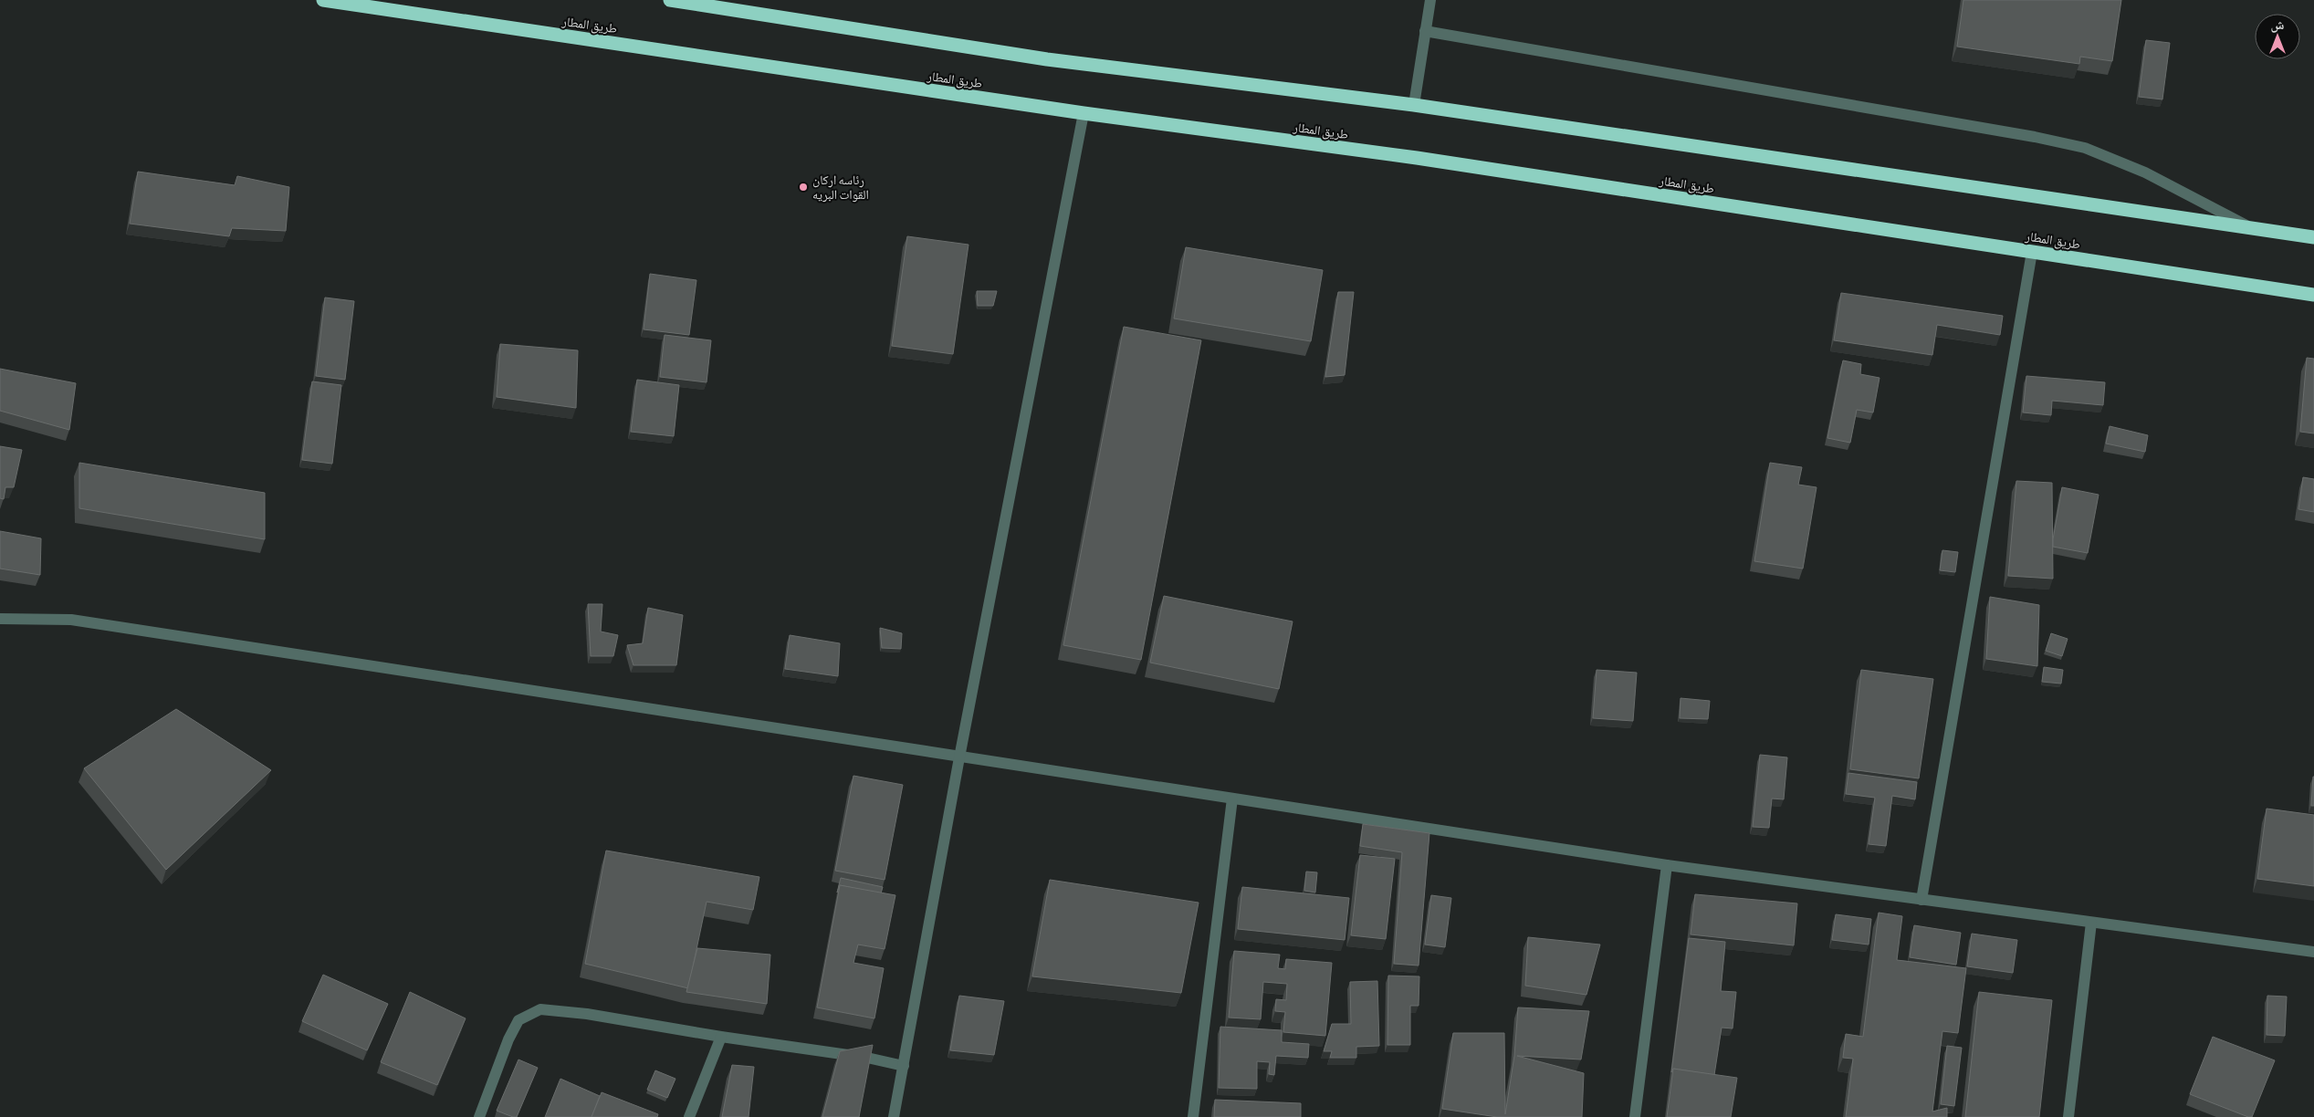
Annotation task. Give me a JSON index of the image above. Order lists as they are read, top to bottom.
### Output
{
  "streets": {
    "highway": ["طريق المطار"]
  },
  "places": ["رئاسه اركان القوات البريه"],
  "north": "top"
}
